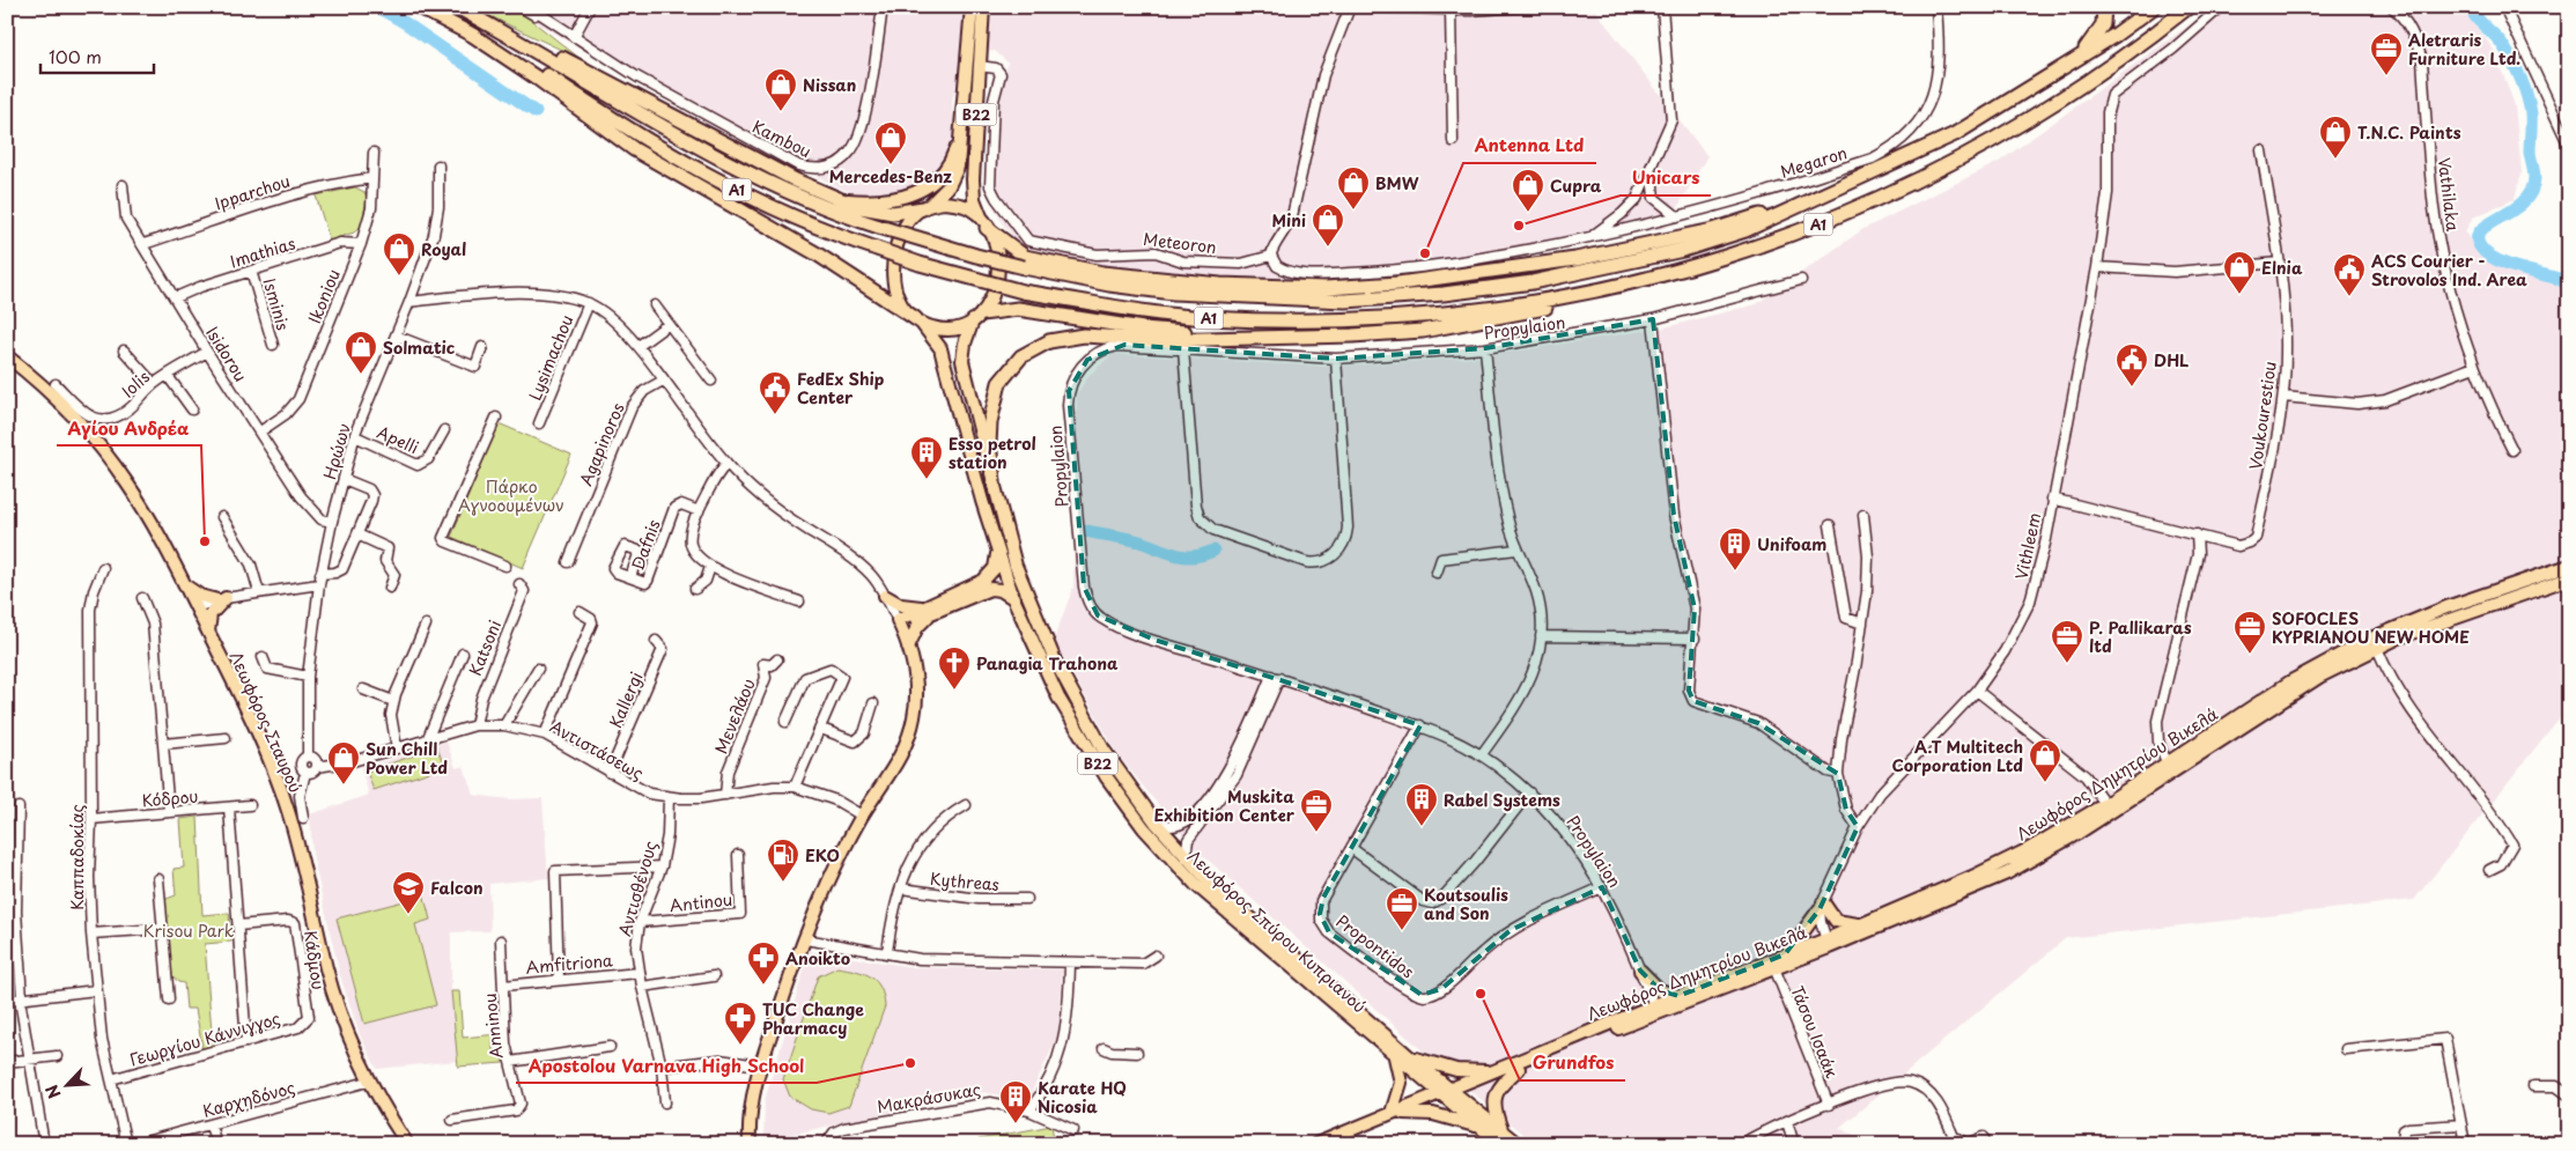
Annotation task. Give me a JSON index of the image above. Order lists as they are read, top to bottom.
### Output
{
  "streets": {
    "highway": ["A1"],
    "main road": [
      "B22",
      "Λεωφόρος Σταυρού",
      "Λεωφόρος Δημητρίου Βικελά",
      "Λεωφόρος Σπύρου Κυπριανού"
    ],
    "street": [
      "Kambou",
      "Megaron",
      "Ipparchou",
      "Vathilaka",
      "Meteoron",
      "Imathias",
      "Ikoniou",
      "Isminis",
      "Propylaion",
      "Isidorou",
      "Lysimachou",
      "Iolis",
      "Voukourestiou",
      "Apelli",
      "Agapinoros",
      "Ηρώων",
      "Dafnis",
      "Vithleem",
      "Katsoni",
      "Kallergi",
      "Μενελάου",
      "Αντιστάσεως",
      "Κόδρου",
      "Καππαδοκίας",
      "Kythreas",
      "Αντισθένους",
      "Antinou",
      "Propontidos",
      "Κάδμου",
      "Amfitriona",
      "Anninou",
      "Τάσου Ισαάκ",
      "Γεωργίου Κάννιγγος",
      "Μακράσυκας",
      "Καρχηδόνος"
    ]
  },
  "crossings": [
    ["B22", "Meteoron"],
    ["B22", "Λεωφόρος Σπύρου Κυπριανού"],
    ["Megaron", "Meteoron"],
    ["Ipparchou", "Ikoniou"],
    ["Ipparchou", "Isidorou"],
    ["Imathias", "Ikoniou"],
    ["Imathias", "Isminis"],
    ["Imathias", "Isidorou"],
    ["Ikoniou", "Isidorou"],
    ["Propylaion", "Λεωφόρος Δημητρίου Βικελά"],
    ["Propylaion", "Propontidos"],
    ["Isidorou", "Iolis"],
    ["Isidorou", "Ηρώων"],
    ["Apelli", "Ηρώων"],
    ["Ηρώων", "Αντιστάσεως"],
    ["Katsoni", "Αντιστάσεως"],
    ["Kallergi", "Αντιστάσεως"],
    ["Μενελάου", "Αντιστάσεως"],
    ["Λεωφόρος Σταυρού", "Καρχηδόνος"],
    ["Αντιστάσεως", "Αντισθένους"],
    ["Λεωφόρος Δημητρίου Βικελά", "Λεωφόρος Σπύρου Κυπριανού"],
    ["Λεωφόρος Δημητρίου Βικελά", "Τάσου Ισαάκ"],
    ["Κόδρου", "Καππαδοκίας"],
    ["Καππαδοκίας", "Γεωργίου Κάννιγγος"],
    ["Αντισθένους", "Antinou"],
    ["Αντισθένους", "Amfitriona"],
    ["Κάδμου", "Γεωργίου Κάννιγγος"],
    ["Amfitriona", "Anninou"]
  ],
  "parks": ["Πάρκο Αγνοουμένων", "Krisou Park"],
  "places": {
    "office": [
      "Aletraris Furniture Ltd.",
      "SOFOCLES KYPRIANOU NEW HOME",
      "P. Pallikaras ltd",
      "Muskita Exhibition Center",
      "Koutsoulis and Son"
    ],
    "shop": [
      "Nissan",
      "T.N.C. Paints",
      "Mercedes-Benz",
      "BMW",
      "Cupra",
      "Mini",
      "Royal",
      "Elnia",
      "Solmatic",
      "A.T Multitech Corporation Ltd",
      "Sun Chill Power Ltd"
    ],
    "other": [
      "Unicars",
      "Antenna Ltd",
      "Αγίου Ανδρέα",
      "Grundfos",
      "Apostolou Varnava High School"
    ],
    "public building": ["ACS Courier - Strovolos Ind. Area", "DHL", "FedEx Ship Center"],
    "building": [
      "Esso petrol station",
      "Unifoam",
      "Rabel Systems",
      "Karate HQ Nicosia"
    ],
    "church": ["Panagia Trahona"],
    "fuel station": ["EKO"],
    "school or university": ["Falcon"],
    "pharmacy": ["Anoikto", "TUC Change Pharmacy"]
  },
  "scale_bar": "100 m",
  "north": "bottom left"
}
